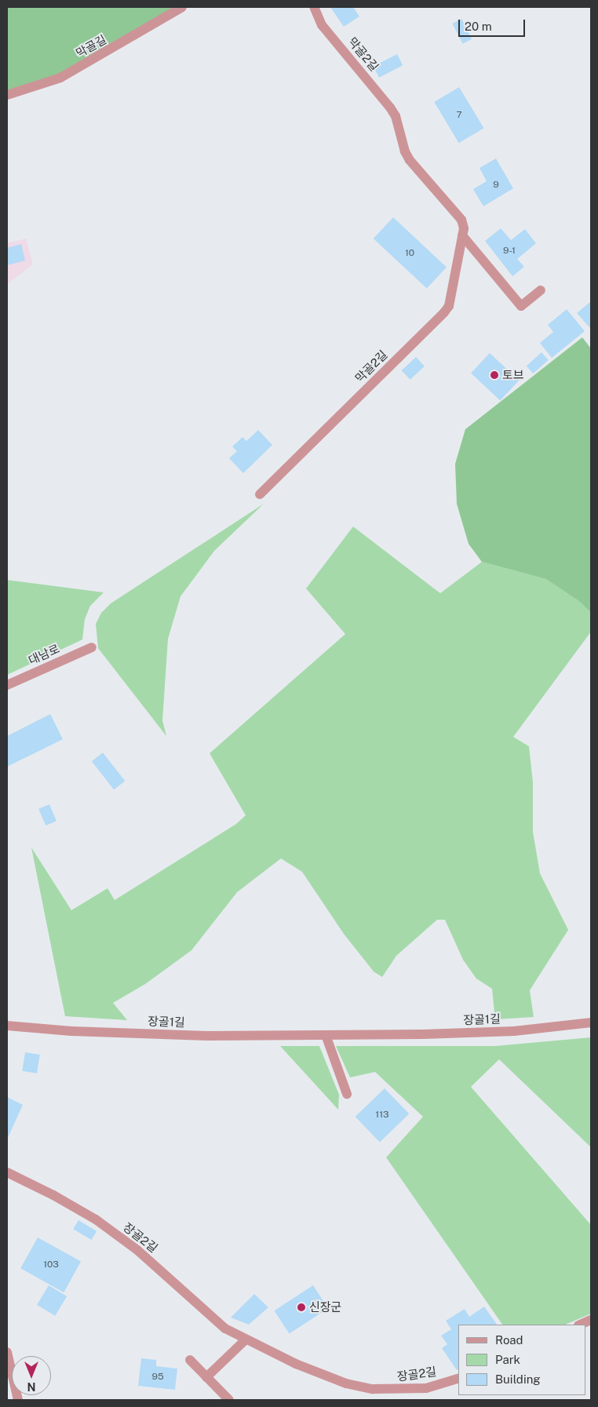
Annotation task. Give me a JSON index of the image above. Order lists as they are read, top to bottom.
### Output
{
  "streets": {
    "street": [
      "막골길",
      "막골2길",
      "대남로",
      "장골1길",
      "장골2길"
    ]
  },
  "places": ["토브", "신장군"],
  "house_numbers": [
    "7",
    "9",
    "9-1",
    "10",
    "113",
    "103",
    "95"
  ],
  "legend": ["Road", "Park", "Building"],
  "scale_bar": "20 m",
  "north": "bottom"
}
